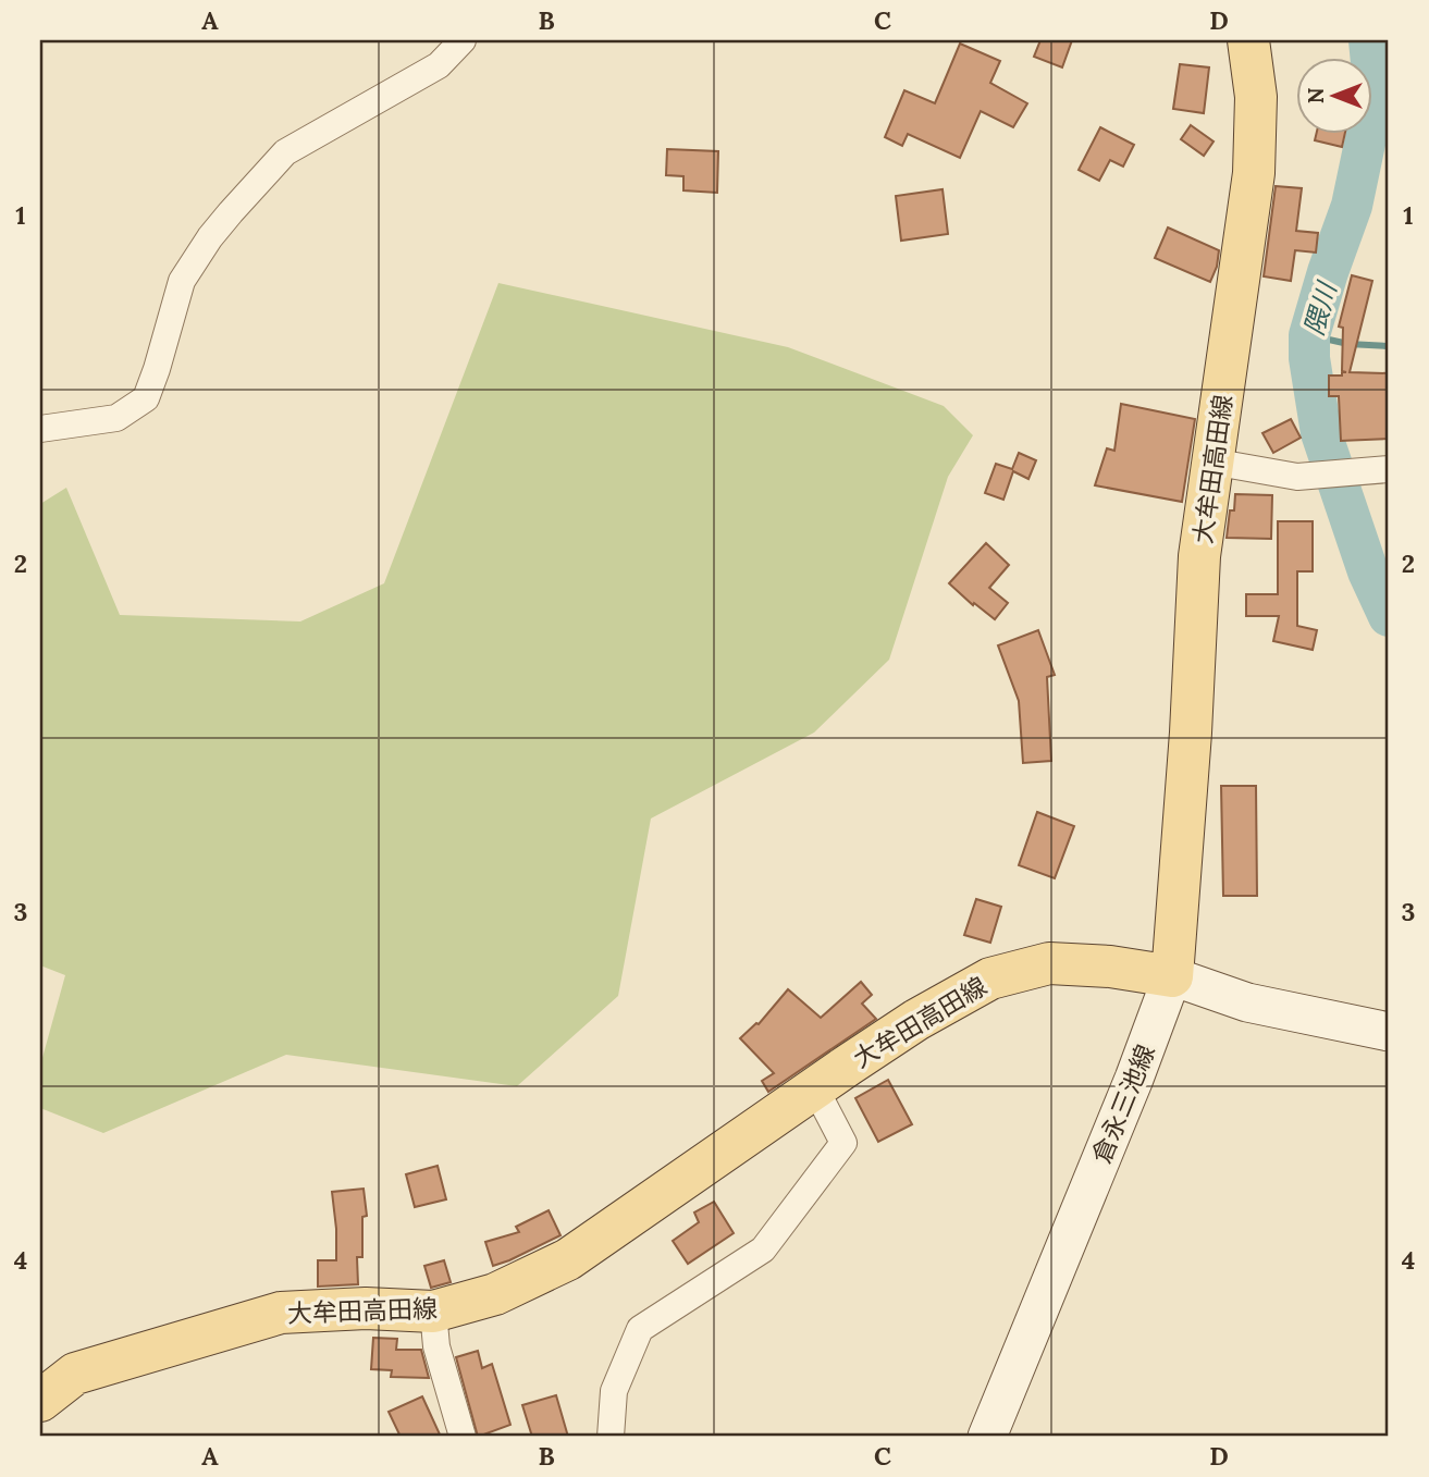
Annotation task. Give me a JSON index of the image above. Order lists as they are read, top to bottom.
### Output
{
  "streets": {
    "main road": ["大牟田高田線", "倉永三池線"]
  },
  "crossings": [
    ["大牟田高田線", "倉永三池線"]
  ],
  "water": ["隈川"],
  "north": "left",
  "grid": {
    "columns": [
      "A",
      "B",
      "C",
      "D"
    ],
    "rows": [
      "1",
      "2",
      "3",
      "4"
    ]
  }
}
